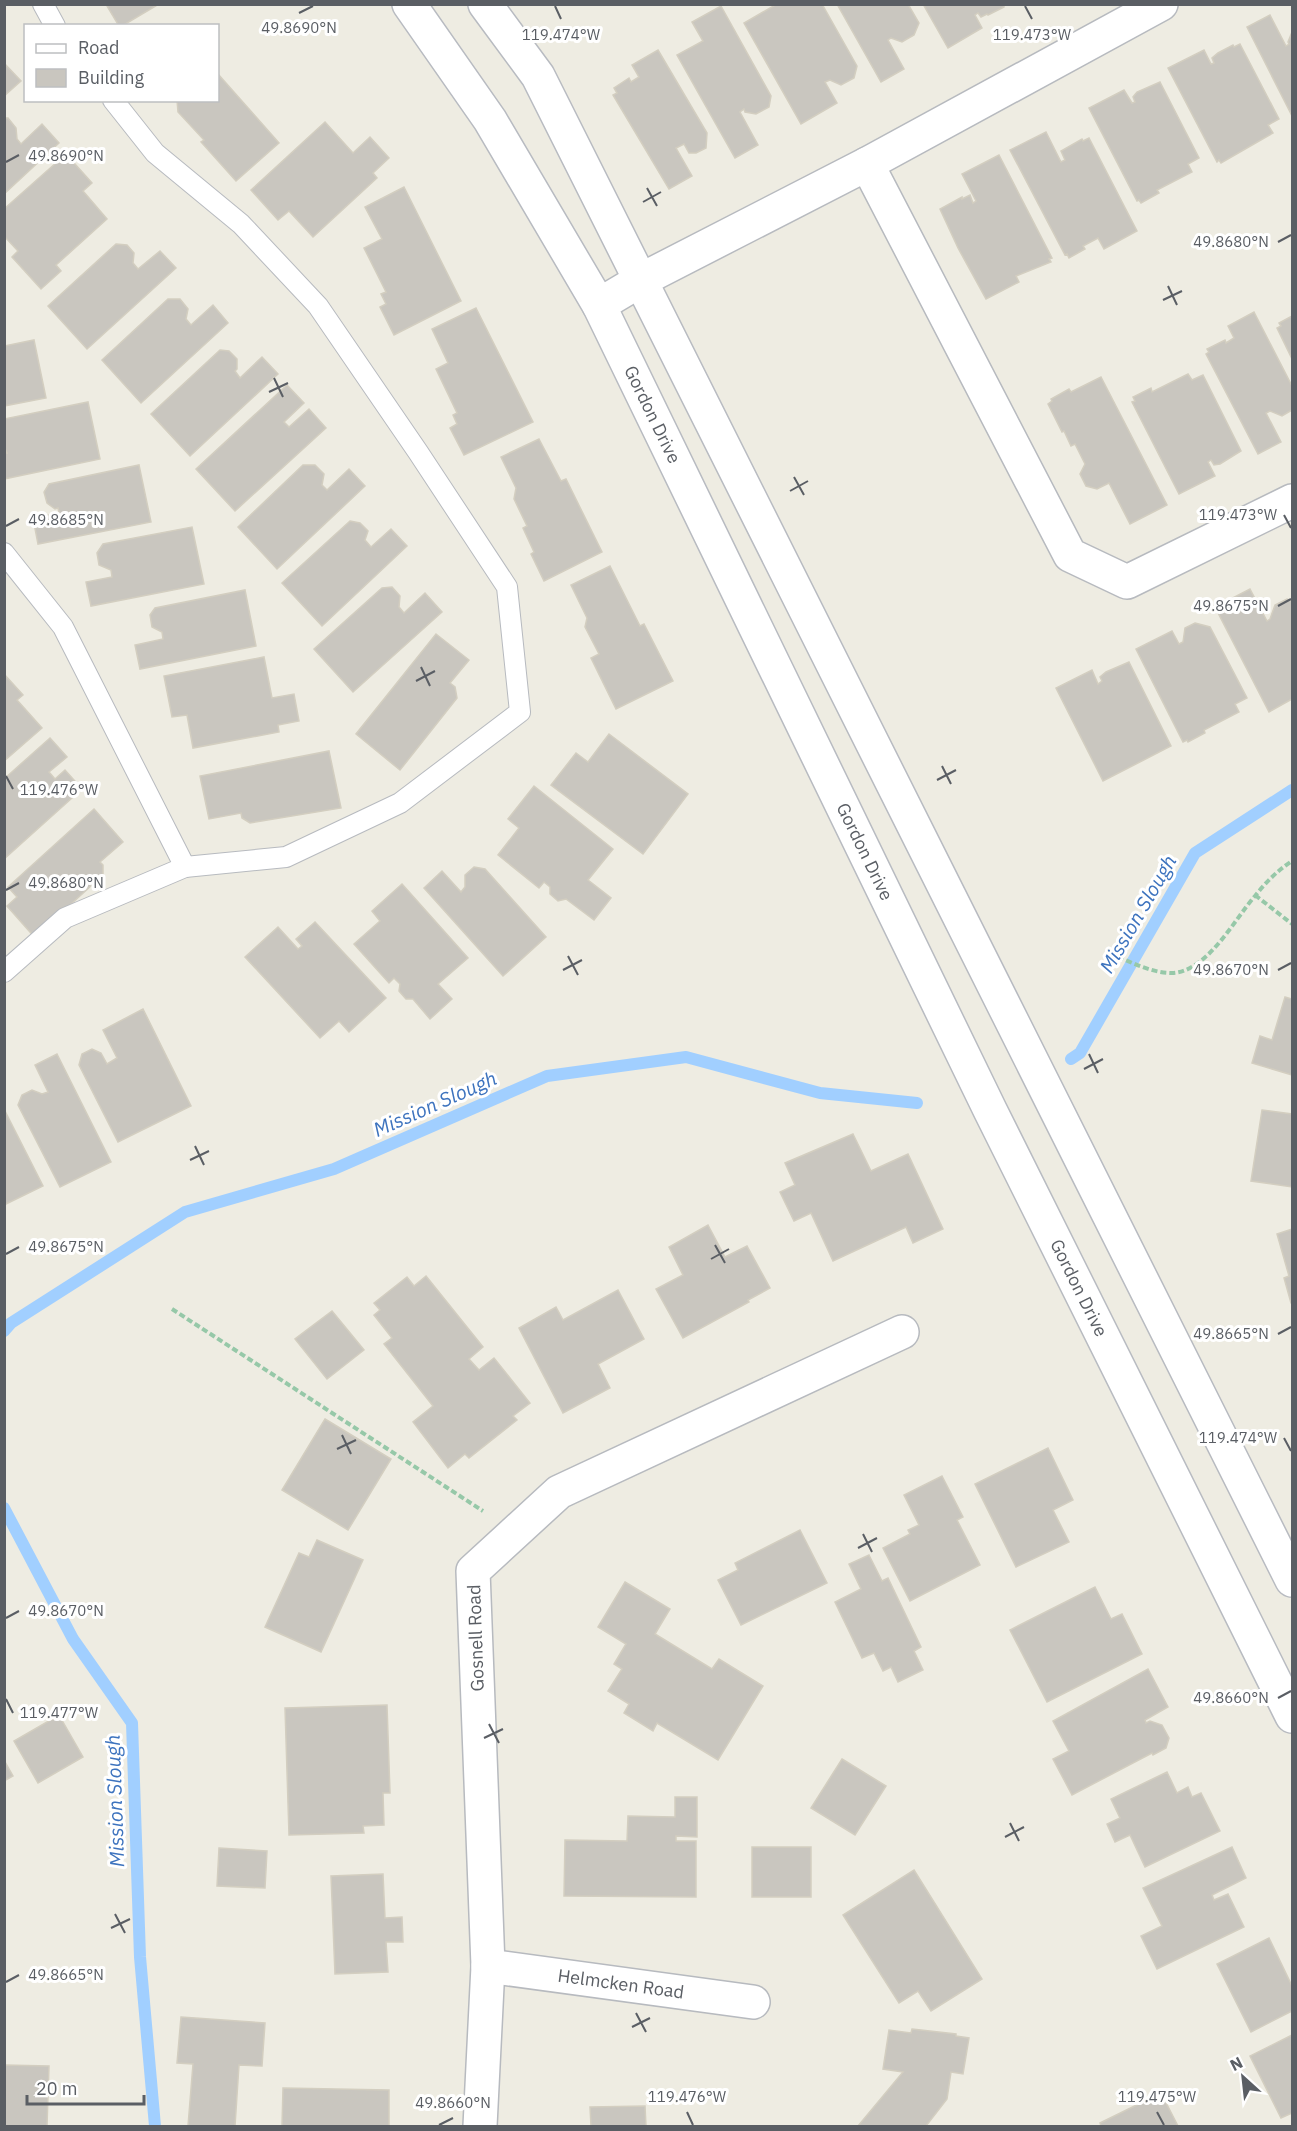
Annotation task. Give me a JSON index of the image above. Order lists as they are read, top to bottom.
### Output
{
  "streets": {
    "main road": ["Gordon Drive", "Gosnell Road", "Helmcken Road"]
  },
  "crossings": [
    ["Gosnell Road", "Helmcken Road"]
  ],
  "water": ["Mission Slough"],
  "legend": ["Road", "Building"],
  "scale_bar": "20 m",
  "north": "top left",
  "coordinates": [
    "49.8690°N",
    "119.474°W",
    "119.473°W",
    "49.8680°N",
    "49.8685°N",
    "49.8675°N",
    "119.476°W",
    "49.8670°N",
    "49.8665°N",
    "49.8660°N",
    "119.477°W",
    "119.475°W"
  ]
}
